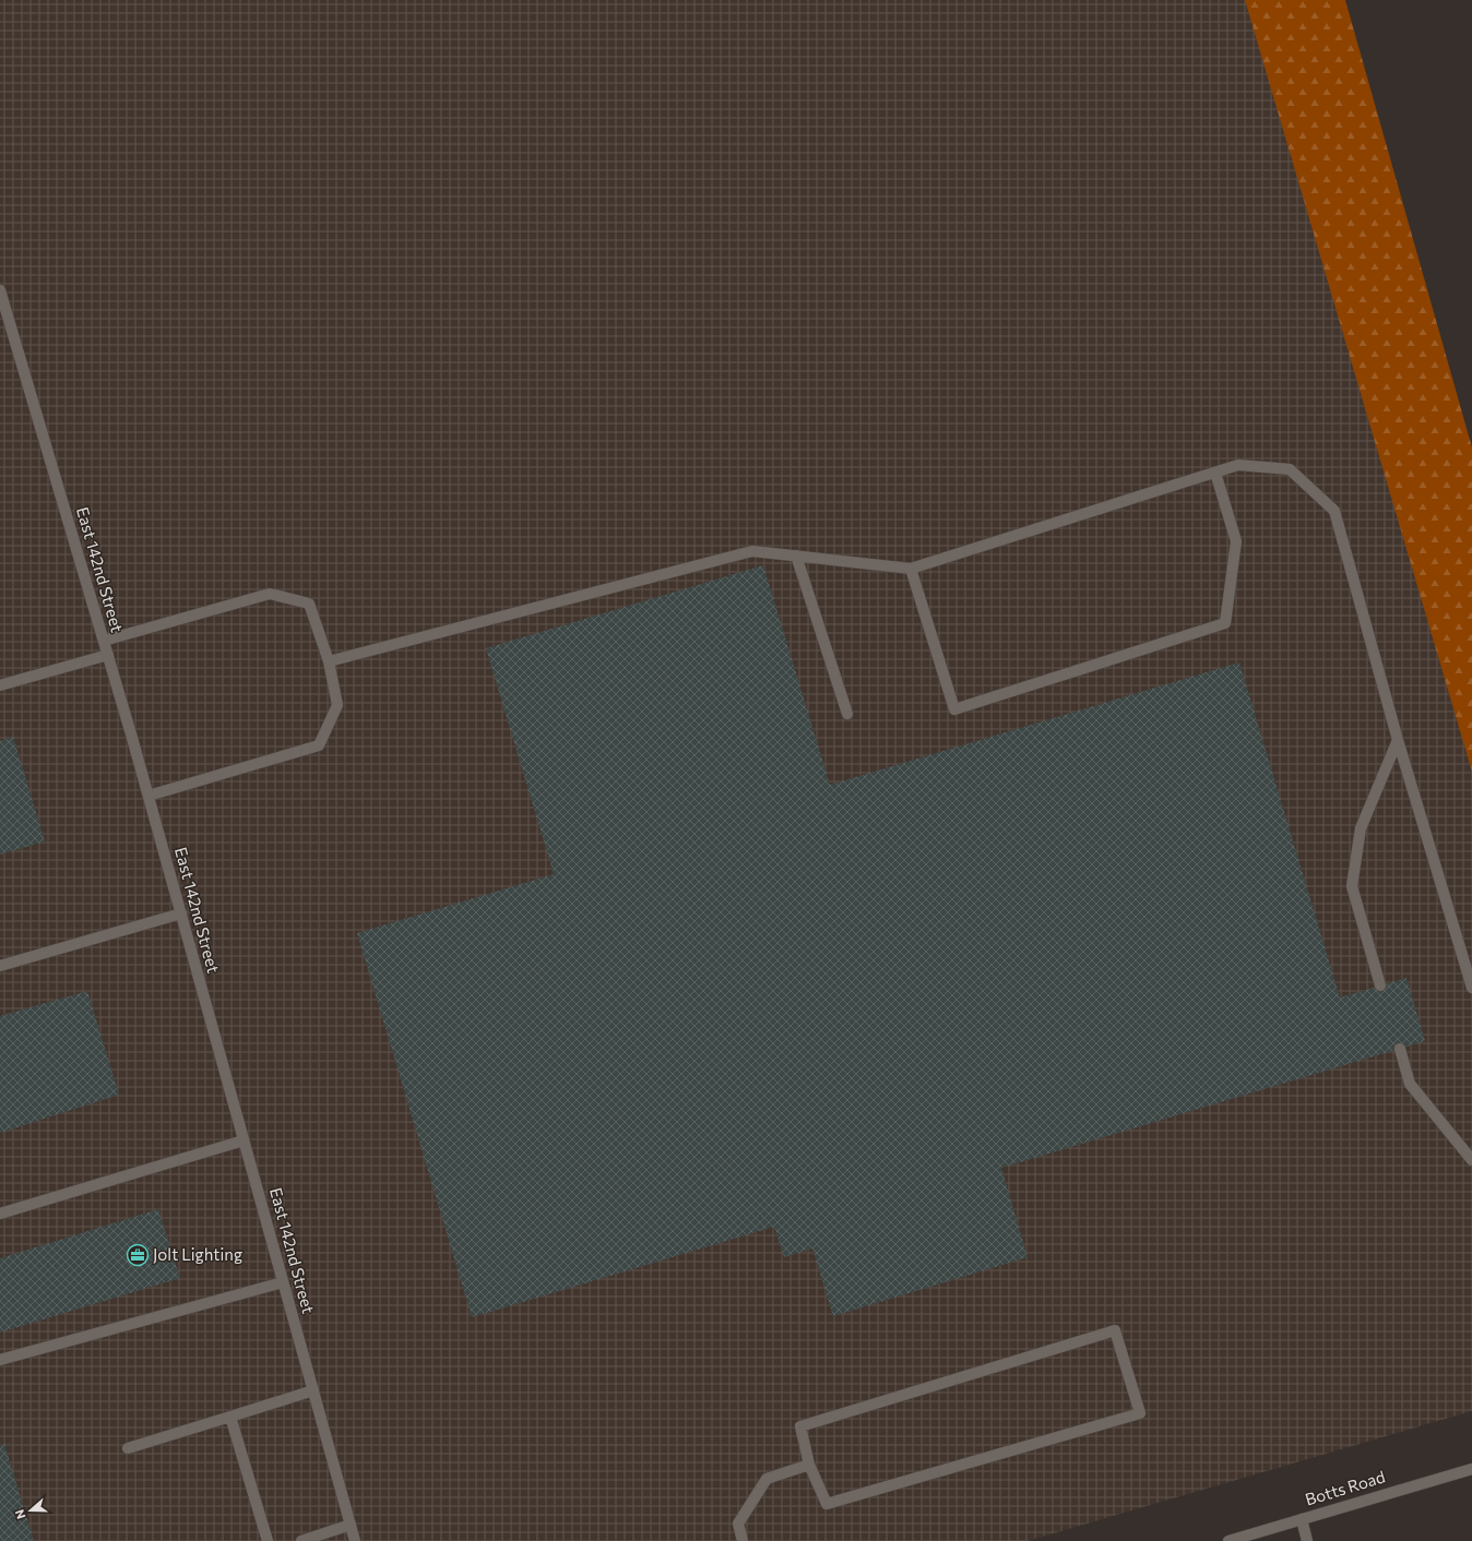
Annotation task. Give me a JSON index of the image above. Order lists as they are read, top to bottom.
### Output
{
  "streets": {
    "street": ["East 142nd Street", "Botts Road"]
  },
  "places": {
    "office": ["Jolt Lighting"]
  },
  "north": "left"
}
